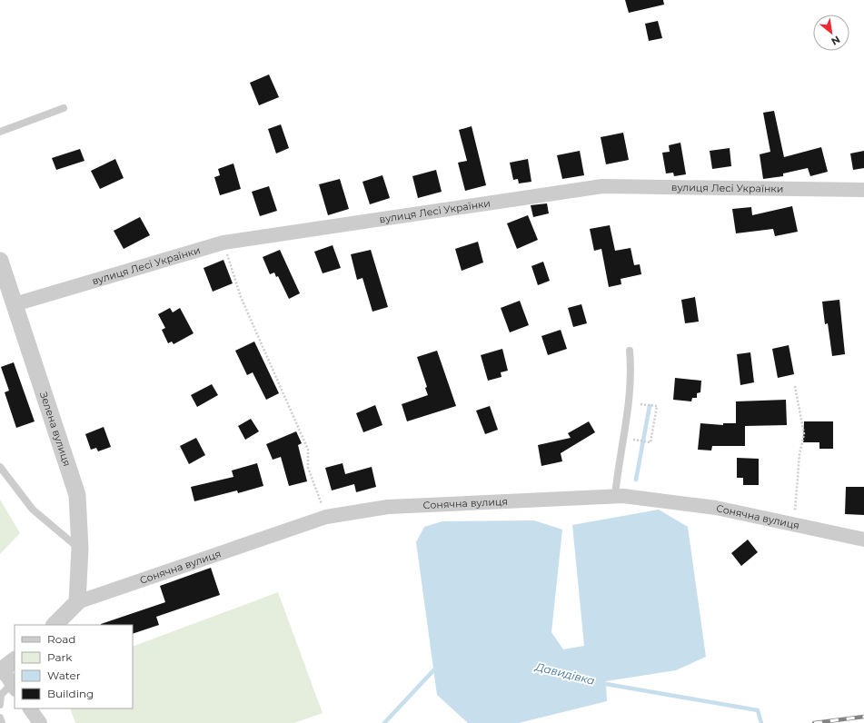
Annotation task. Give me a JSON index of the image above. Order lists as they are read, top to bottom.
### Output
{
  "streets": {
    "street": ["вулиця Лесі Українки", "Зелена вулиця", "Сонячна вулиця"]
  },
  "crossings": [
    ["вулиця Лесі Українки", "Зелена вулиця"],
    ["Зелена вулиця", "Сонячна вулиця"]
  ],
  "water": ["Давидівка"],
  "legend": [
    "Road",
    "Park",
    "Water",
    "Building"
  ],
  "north": "bottom right"
}
